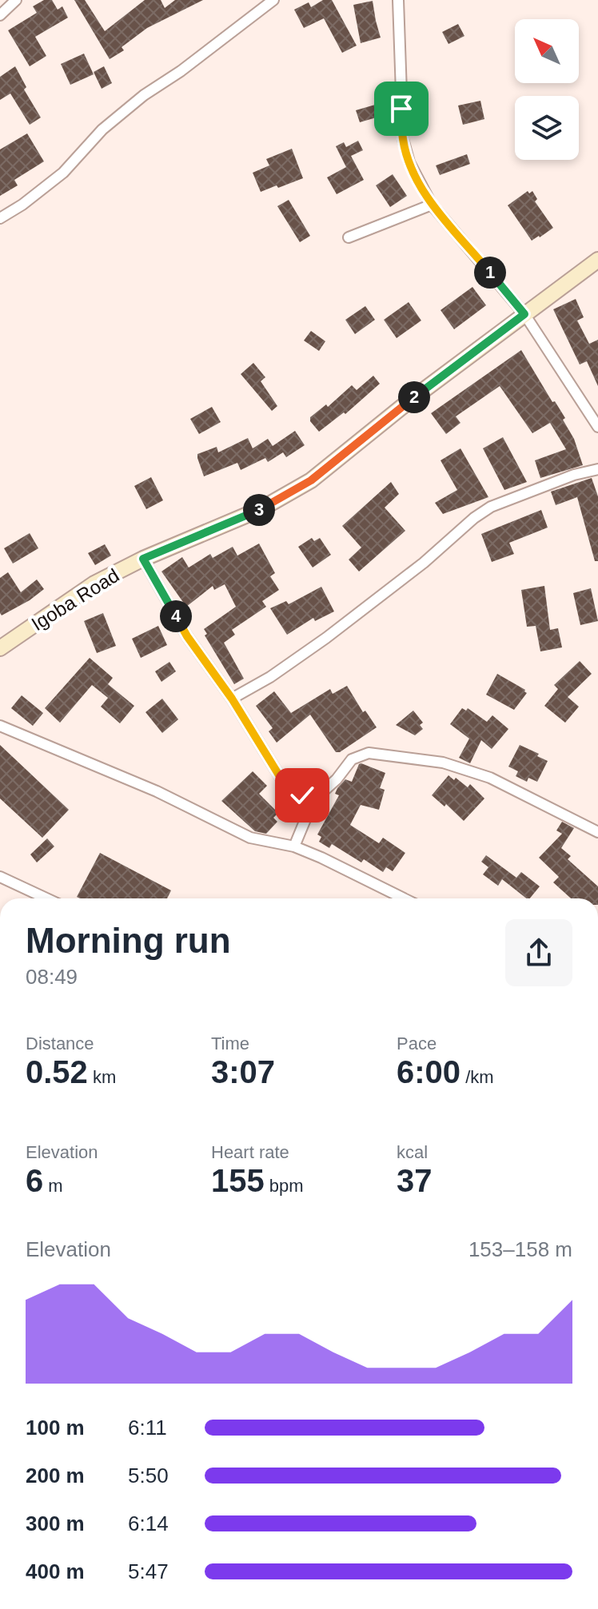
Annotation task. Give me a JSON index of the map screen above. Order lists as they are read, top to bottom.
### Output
{
  "streets": {
    "street": ["Igoba Road"]
  },
  "north": "top left",
  "page": {
    "pins": [
      "1",
      "2",
      "3",
      "4"
    ],
    "heading": ["Morning run", "08:49"],
    "stats": [
      ["Distance", "0.52 km"],
      ["Time", "3:07"],
      ["Pace", "6:00 /km"],
      ["Elevation", "6 m"],
      ["Heart rate", "155 bpm"],
      ["kcal", "37"]
    ],
    "chart": ["Elevation", "153–158 m"],
    "list": [
      {
        "name": "100 m",
        "note": "6:11"
      },
      {
        "name": "200 m",
        "note": "5:50"
      },
      {
        "name": "300 m",
        "note": "6:14"
      },
      {
        "name": "400 m",
        "note": "5:47"
      }
    ]
  }
}
